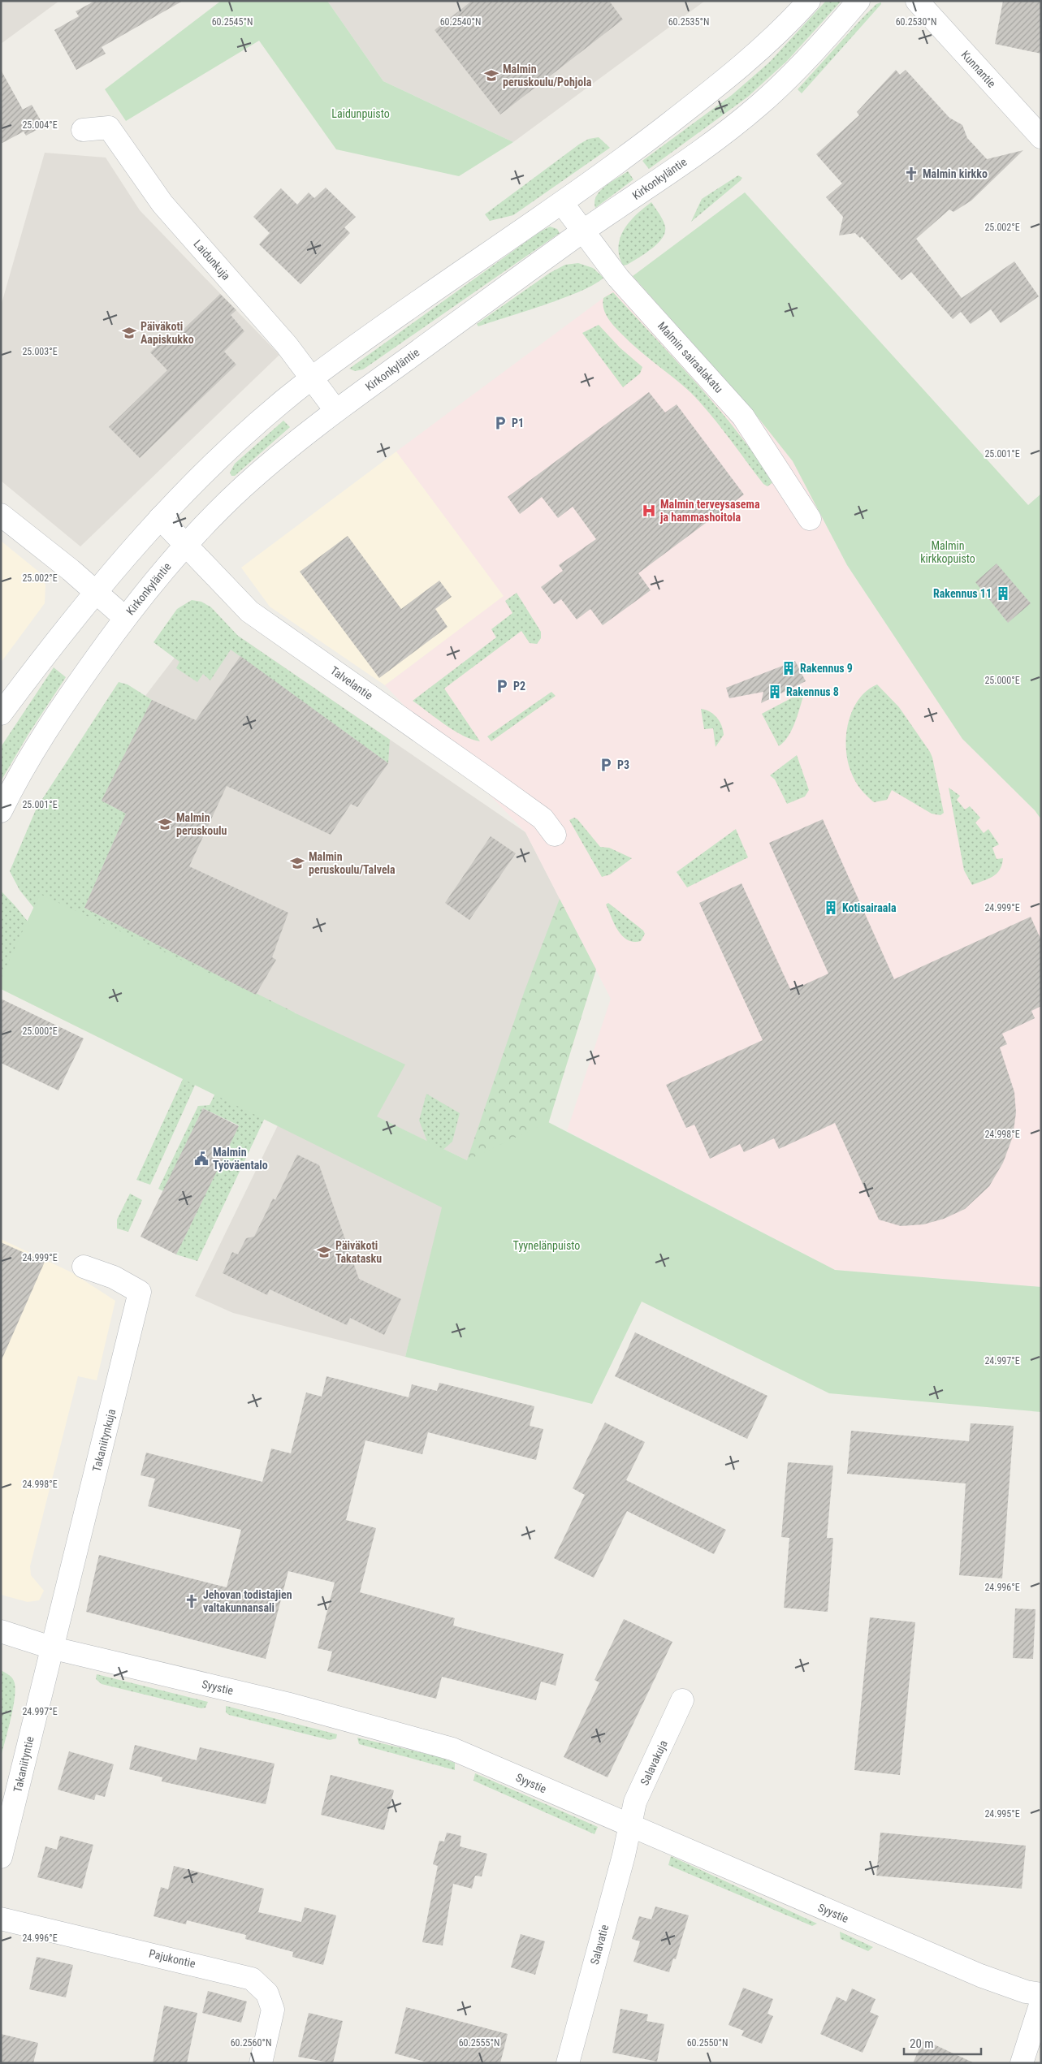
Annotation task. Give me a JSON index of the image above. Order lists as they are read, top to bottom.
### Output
{
  "streets": {
    "street": [
      "Kunnantie",
      "Kirkonkyläntie",
      "Laidunkuja",
      "Malmin sairaalakatu",
      "Talvelantie",
      "Takaniitynkuja",
      "Syystie",
      "Salavakuja",
      "Takaniityntie",
      "Salavatie",
      "Pajukontie"
    ]
  },
  "crossings": [
    ["Kirkonkyläntie", "Laidunkuja"],
    ["Kirkonkyläntie", "Malmin sairaalakatu"],
    ["Kirkonkyläntie", "Talvelantie"],
    ["Takaniitynkuja", "Syystie"],
    ["Takaniitynkuja", "Takaniityntie"],
    ["Syystie", "Salavakuja"],
    ["Syystie", "Takaniityntie"],
    ["Syystie", "Salavatie"],
    ["Salavakuja", "Salavatie"]
  ],
  "parks": ["Laidunpuisto", "Malmin kirkkopuisto", "Tyynelänpuisto"],
  "places": {
    "school or university": [
      "Malmin peruskoulu/Pohjola",
      "Päiväkoti Aapiskukko",
      "Malmin peruskoulu",
      "Malmin peruskoulu/Talvela",
      "Päiväkoti Takatasku"
    ],
    "church": ["Malmin kirkko", "Jehovan todistajien valtakunnansali"],
    "parking": ["P1", "P2", "P3"],
    "hospital": ["Malmin terveysasema ja hammashoitola"],
    "building": [
      "Rakennus 11",
      "Rakennus 9",
      "Rakennus 8",
      "Kotisairaala"
    ],
    "public building": ["Malmin Työväentalo"]
  },
  "scale_bar": "20 m",
  "coordinates": [
    "60.2545°N",
    "60.2535°N",
    "60.2540°N",
    "60.2530°N",
    "25.004°E",
    "25.002°E",
    "25.003°E",
    "25.001°E",
    "25.000°E",
    "24.999°E",
    "24.998°E",
    "24.997°E",
    "24.996°E",
    "24.995°E",
    "60.2560°N",
    "60.2555°N",
    "60.2550°N"
  ]
}
